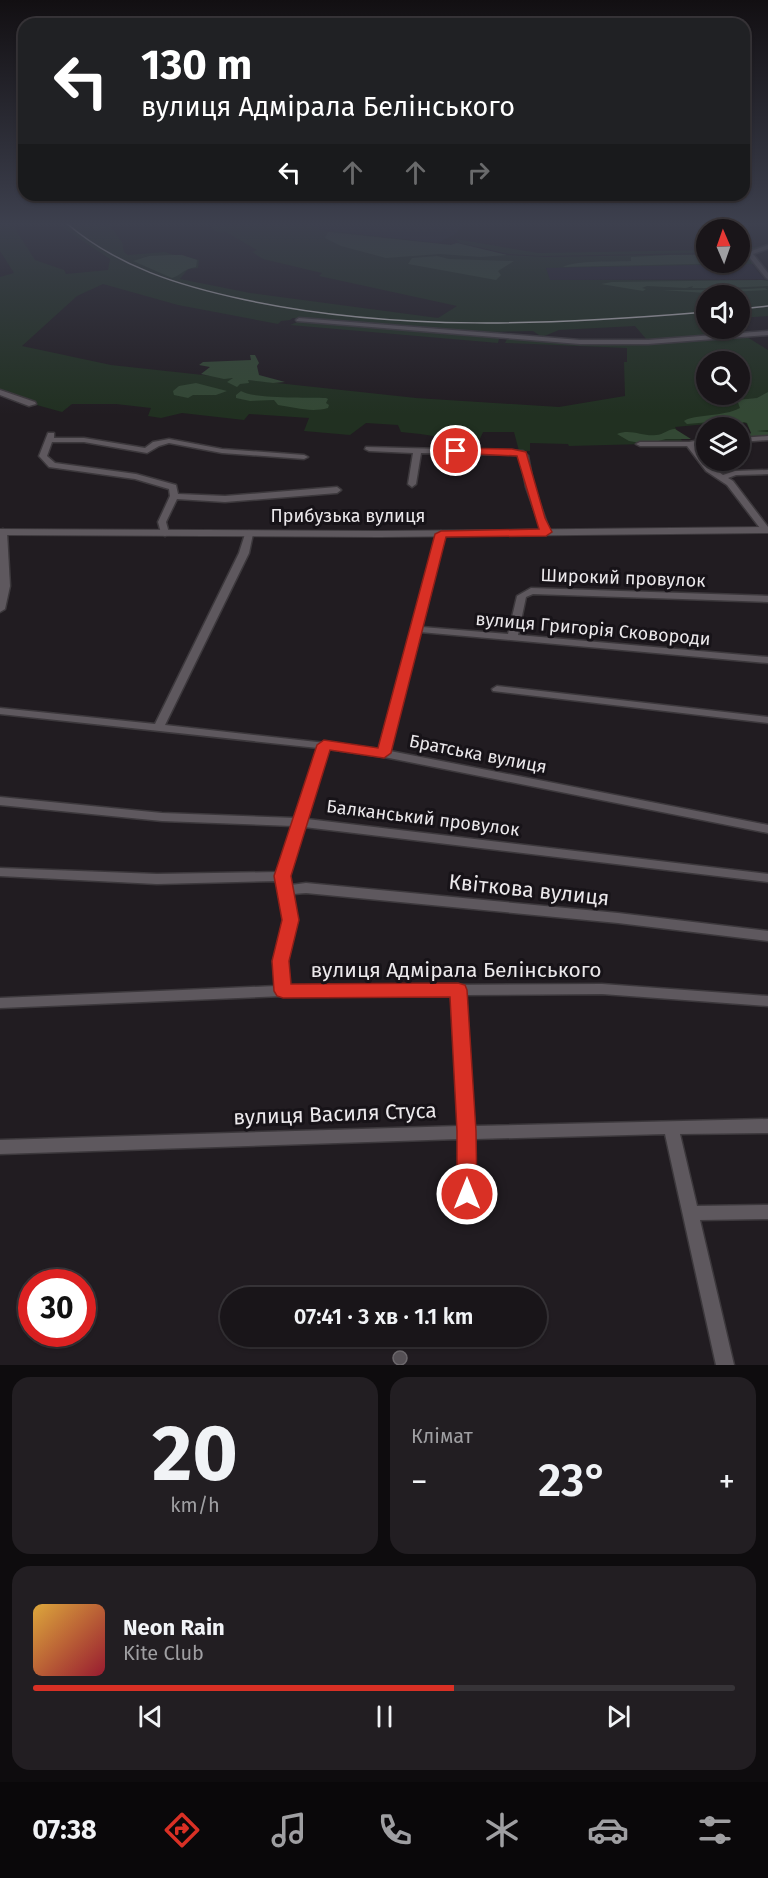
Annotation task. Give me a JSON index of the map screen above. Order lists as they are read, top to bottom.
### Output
{
  "streets": {
    "street": [
      "Прибузька вулиця",
      "Широкий провулок",
      "вулиця Григорія Сковороди",
      "Братська вулиця",
      "Балканський провулок",
      "Квіткова вулиця",
      "вулиця Адмірала Белінського",
      "вулиця Василя Стуса"
    ]
  },
  "crossings": [
    ["Широкий провулок", "вулиця Григорія Сковороди"]
  ],
  "north": "top",
  "page": {
    "turn": ["130 m", "вулиця Адмірала Белінського"],
    "limit": "30",
    "trip": "07:41 · 3 хв · 1.1 km",
    "tile": [
      ["20", "km/h"],
      "Клімат"
    ],
    "heat": ["−", "23°", "+"],
    "song": ["Neon Rain", "Kite Club"],
    "tabs": "07:38"
  }
}
